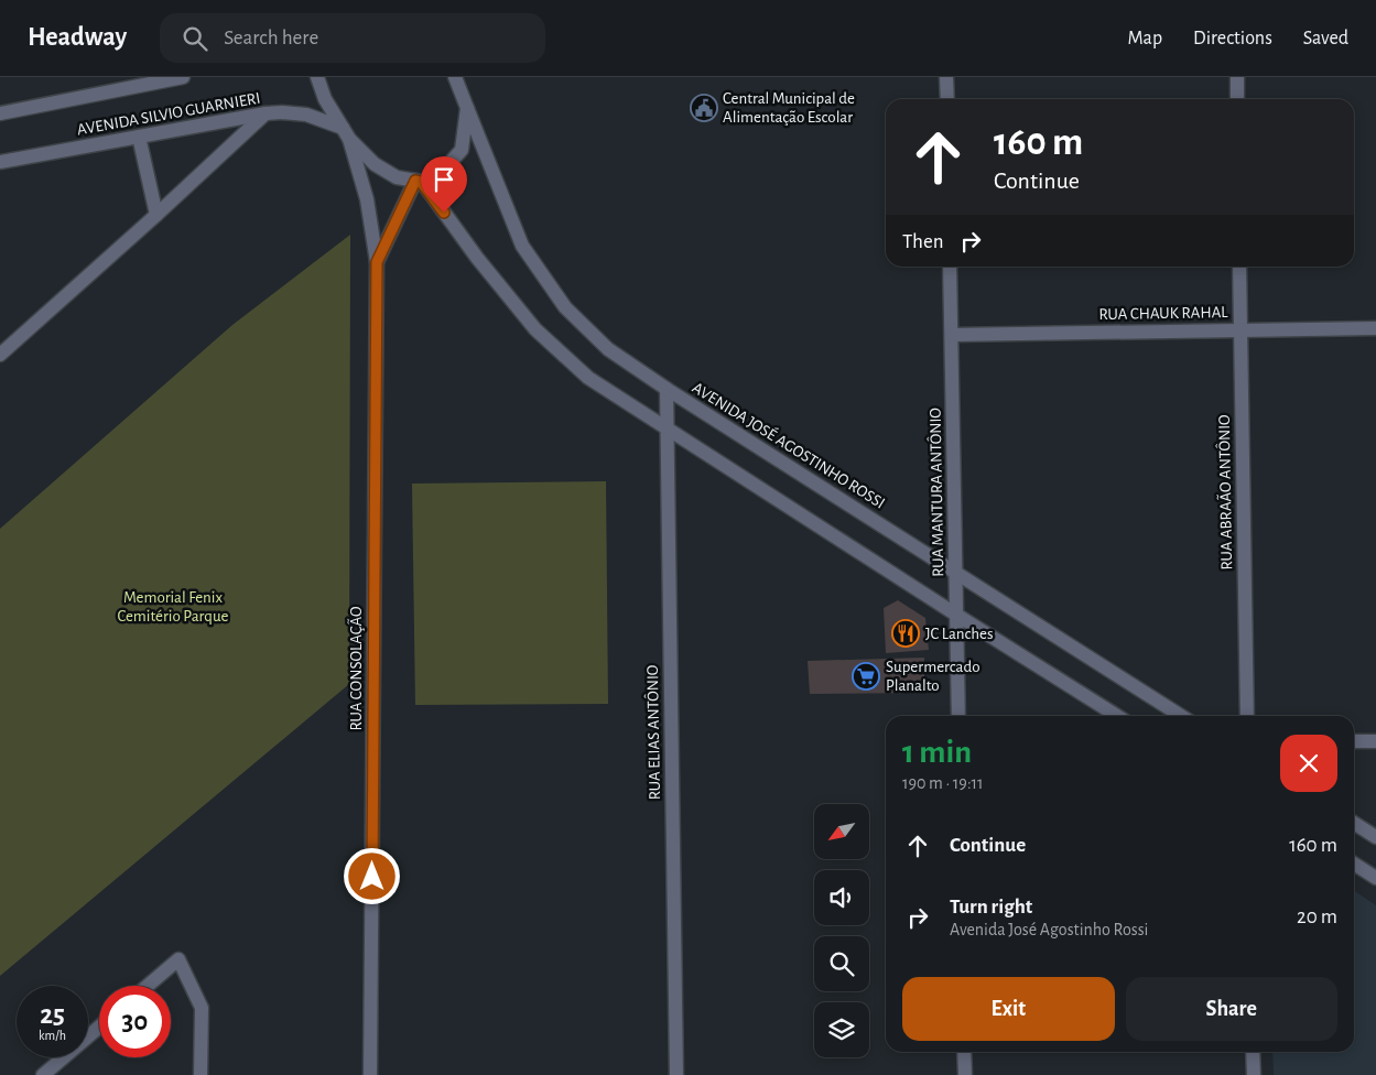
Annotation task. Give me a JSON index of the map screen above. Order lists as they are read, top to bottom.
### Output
{
  "streets": {
    "street": [
      "AVENIDA SILVIO GUARNIERI",
      "RUA CHAUK RAHAL",
      "AVENIDA JOSÉ AGOSTINHO ROSSI",
      "RUA MANTURA ANTÔNIO",
      "RUA ABRAÃO ANTÔNIO",
      "RUA CONSOLAÇÃO",
      "RUA ELIAS ANTÔNIO"
    ]
  },
  "crossings": [
    ["AVENIDA SILVIO GUARNIERI", "RUA CONSOLAÇÃO"],
    ["RUA CHAUK RAHAL", "RUA MANTURA ANTÔNIO"],
    ["RUA CHAUK RAHAL", "RUA ABRAÃO ANTÔNIO"],
    ["AVENIDA JOSÉ AGOSTINHO ROSSI", "RUA MANTURA ANTÔNIO"],
    ["AVENIDA JOSÉ AGOSTINHO ROSSI", "RUA ELIAS ANTÔNIO"]
  ],
  "parks": ["Memorial Fenix Cemitério Parque"],
  "places": {
    "public building": ["Central Municipal de Alimentação Escolar"],
    "restaurant": ["JC Lanches"],
    "supermarket": ["Supermercado Planalto"]
  },
  "north": "bottom left",
  "page": {
    "header": "Headway",
    "search": "Search here",
    "nav": ["Map", "Directions", "Saved"],
    "turn": ["160 m", "Continue"],
    "then": "Then",
    "heading": ["1 min", "190 m · 19:11"],
    "list": [
      {
        "name": "Continue",
        "value": "160 m"
      },
      {
        "name": "Turn right",
        "note": "Avenida José Agostinho Rossi",
        "value": "20 m"
      }
    ],
    "buttons": ["Exit", "Share"],
    "speed": "25 km/h",
    "limit": "30"
  }
}
